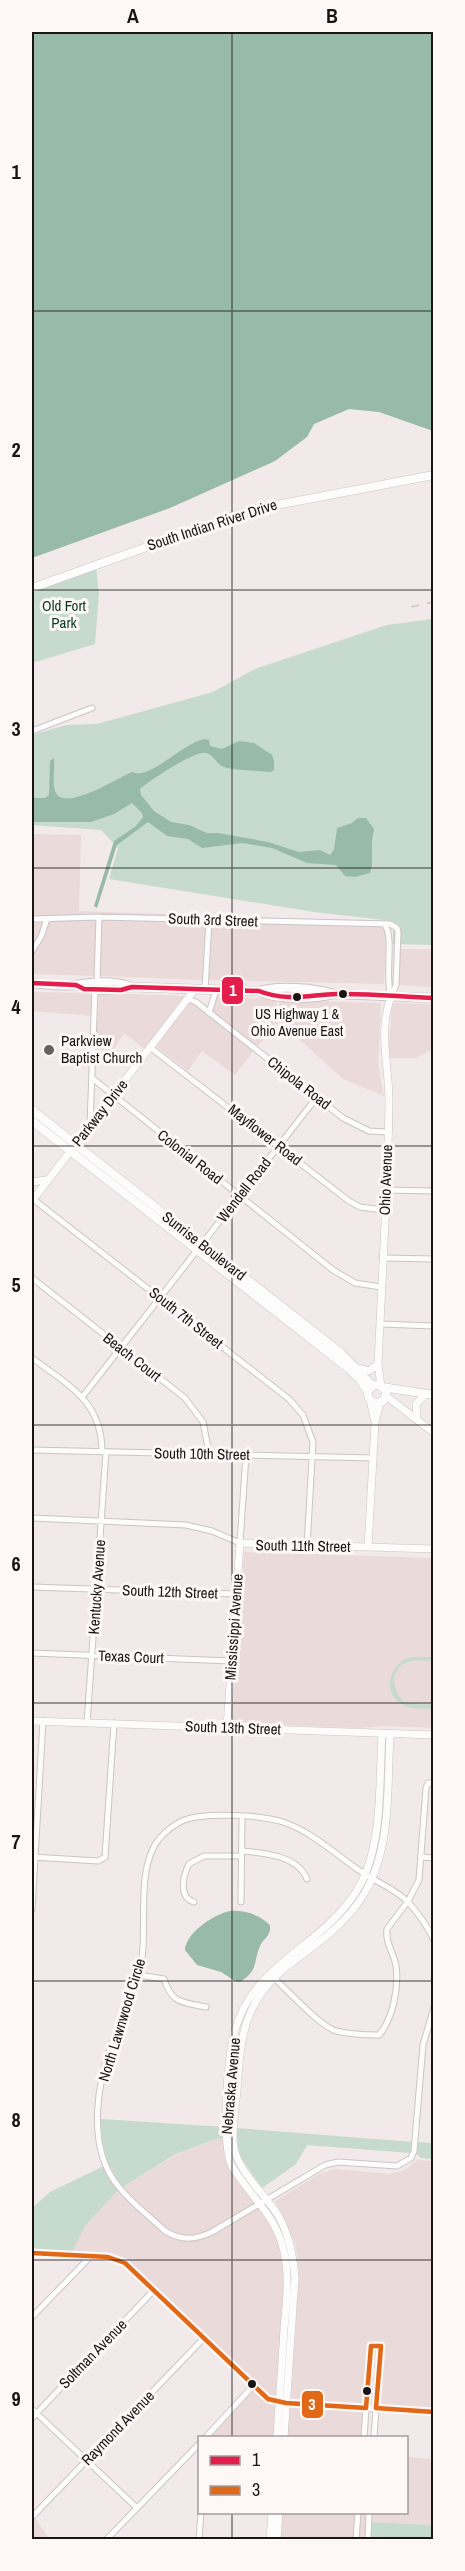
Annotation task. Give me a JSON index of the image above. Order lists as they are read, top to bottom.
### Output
{
  "streets": {
    "main road": ["South Indian River Drive", "Sunrise Boulevard"],
    "street": [
      "South 3rd Street",
      "Chipola Road",
      "Parkway Drive",
      "Mayflower Road",
      "Colonial Road",
      "Ohio Avenue",
      "Wendell Road",
      "South 7th Street",
      "Beach Court",
      "South 10th Street",
      "South 11th Street",
      "Kentucky Avenue",
      "South 12th Street",
      "Mississippi Avenue",
      "Texas Court",
      "South 13th Street",
      "North Lawnwood Circle",
      "Nebraska Avenue",
      "Soltman Avenue",
      "Raymond Avenue"
    ]
  },
  "crossings": [
    ["South 3rd Street", "Ohio Avenue"],
    ["Chipola Road", "Parkway Drive"],
    ["Chipola Road", "Ohio Avenue"],
    ["Chipola Road", "Wendell Road"],
    ["Parkway Drive", "Mayflower Road"],
    ["Parkway Drive", "Colonial Road"],
    ["Parkway Drive", "Sunrise Boulevard"],
    ["Parkway Drive", "South 7th Street"],
    ["Mayflower Road", "Ohio Avenue"],
    ["Mayflower Road", "Wendell Road"],
    ["Colonial Road", "Ohio Avenue"],
    ["Colonial Road", "Wendell Road"],
    ["Ohio Avenue", "Sunrise Boulevard"],
    ["Ohio Avenue", "South 10th Street"],
    ["Ohio Avenue", "South 11th Street"],
    ["Wendell Road", "Sunrise Boulevard"],
    ["Wendell Road", "South 7th Street"],
    ["Wendell Road", "Beach Court"],
    ["Wendell Road", "Kentucky Avenue"],
    ["South 7th Street", "South 10th Street"],
    ["Beach Court", "South 10th Street"],
    ["South 10th Street", "Kentucky Avenue"],
    ["South 10th Street", "Mississippi Avenue"],
    ["South 11th Street", "Kentucky Avenue"],
    ["South 11th Street", "Mississippi Avenue"],
    ["Kentucky Avenue", "South 12th Street"],
    ["Kentucky Avenue", "Texas Court"],
    ["Kentucky Avenue", "South 13th Street"],
    ["South 12th Street", "Mississippi Avenue"],
    ["Mississippi Avenue", "Texas Court"],
    ["Mississippi Avenue", "South 13th Street"],
    ["South 13th Street", "Nebraska Avenue"],
    ["North Lawnwood Circle", "Nebraska Avenue"]
  ],
  "parks": ["Old Fort Park"],
  "places": ["US Highway 1 & Ohio Avenue East", "Parkview Baptist Church"],
  "lines": ["transit line 1", "transit line 3"],
  "legend": ["1", "3"],
  "grid": {
    "columns": ["A", "B"],
    "rows": [
      "1",
      "2",
      "3",
      "4",
      "5",
      "6",
      "7",
      "8",
      "9"
    ]
  }
}
